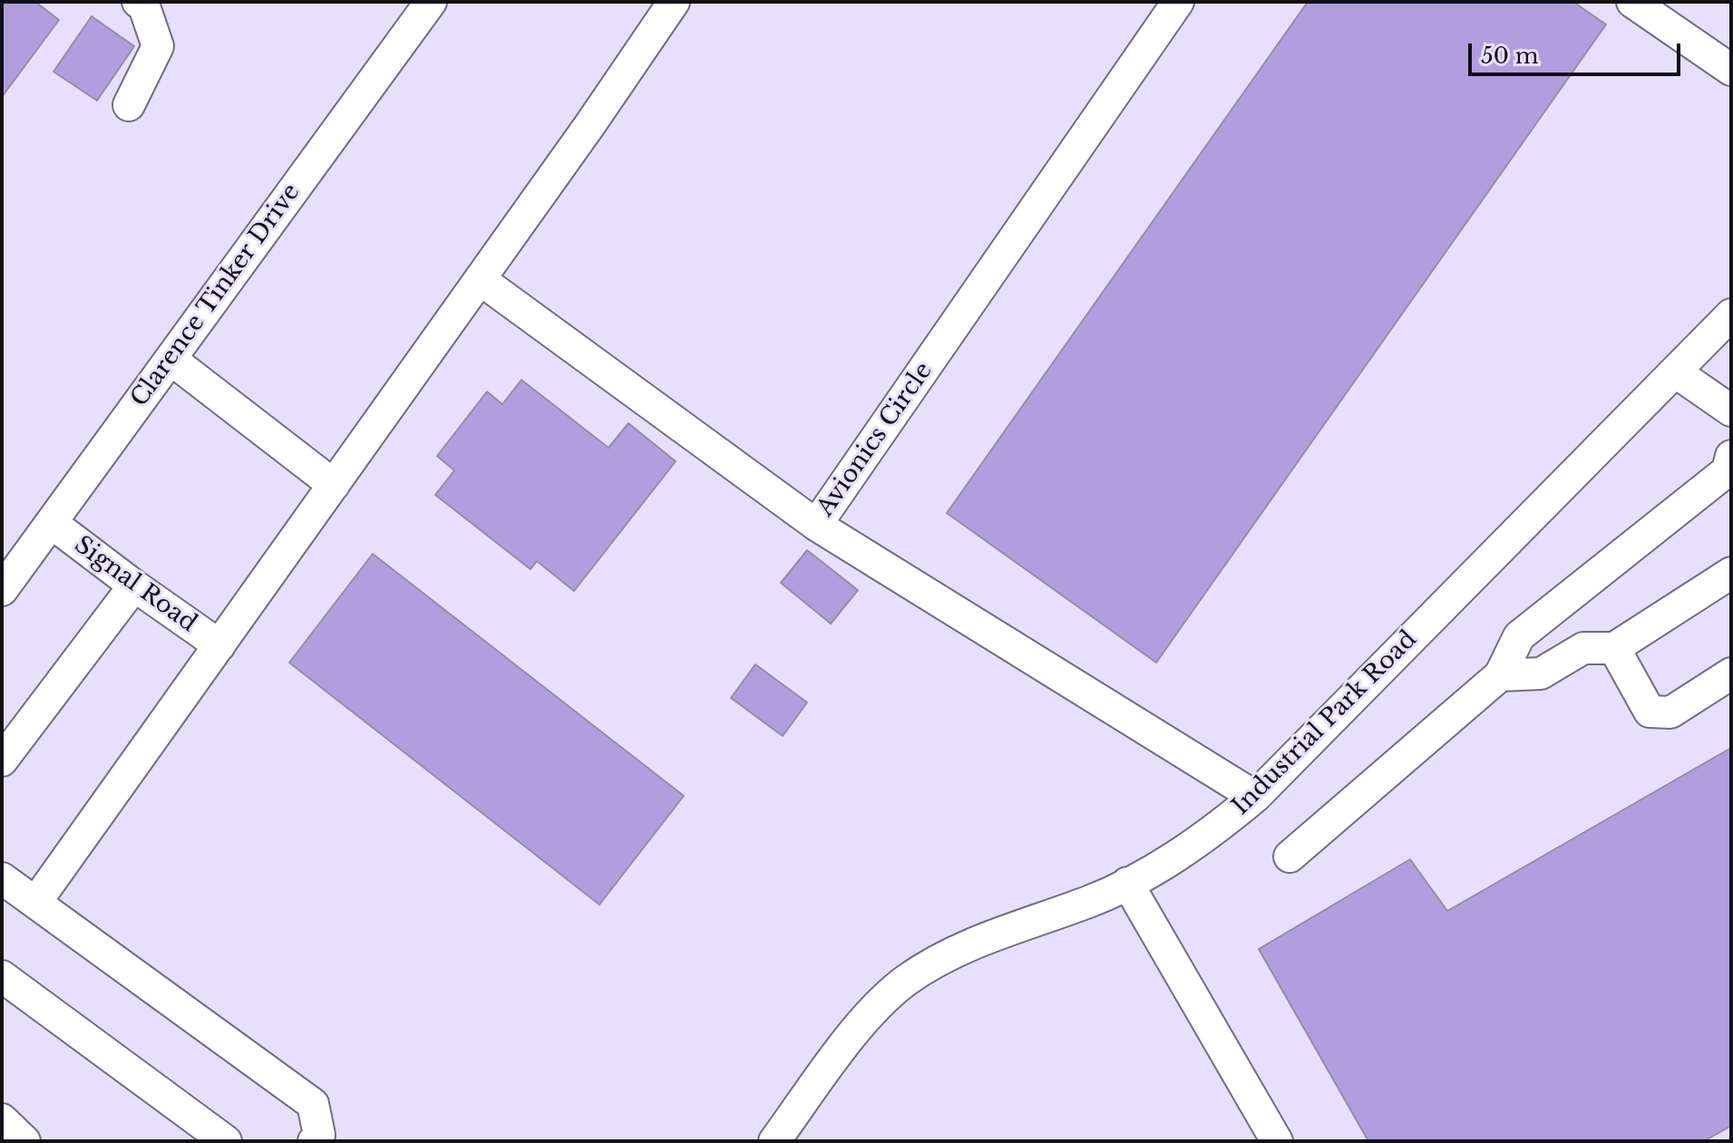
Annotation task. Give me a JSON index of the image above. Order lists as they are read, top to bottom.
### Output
{
  "streets": {
    "street": [
      "Clarence Tinker Drive",
      "Avionics Circle",
      "Signal Road",
      "Industrial Park Road"
    ]
  },
  "crossings": [
    ["Clarence Tinker Drive", "Signal Road"],
    ["Avionics Circle", "Industrial Park Road"]
  ],
  "scale_bar": "50 m"
}
